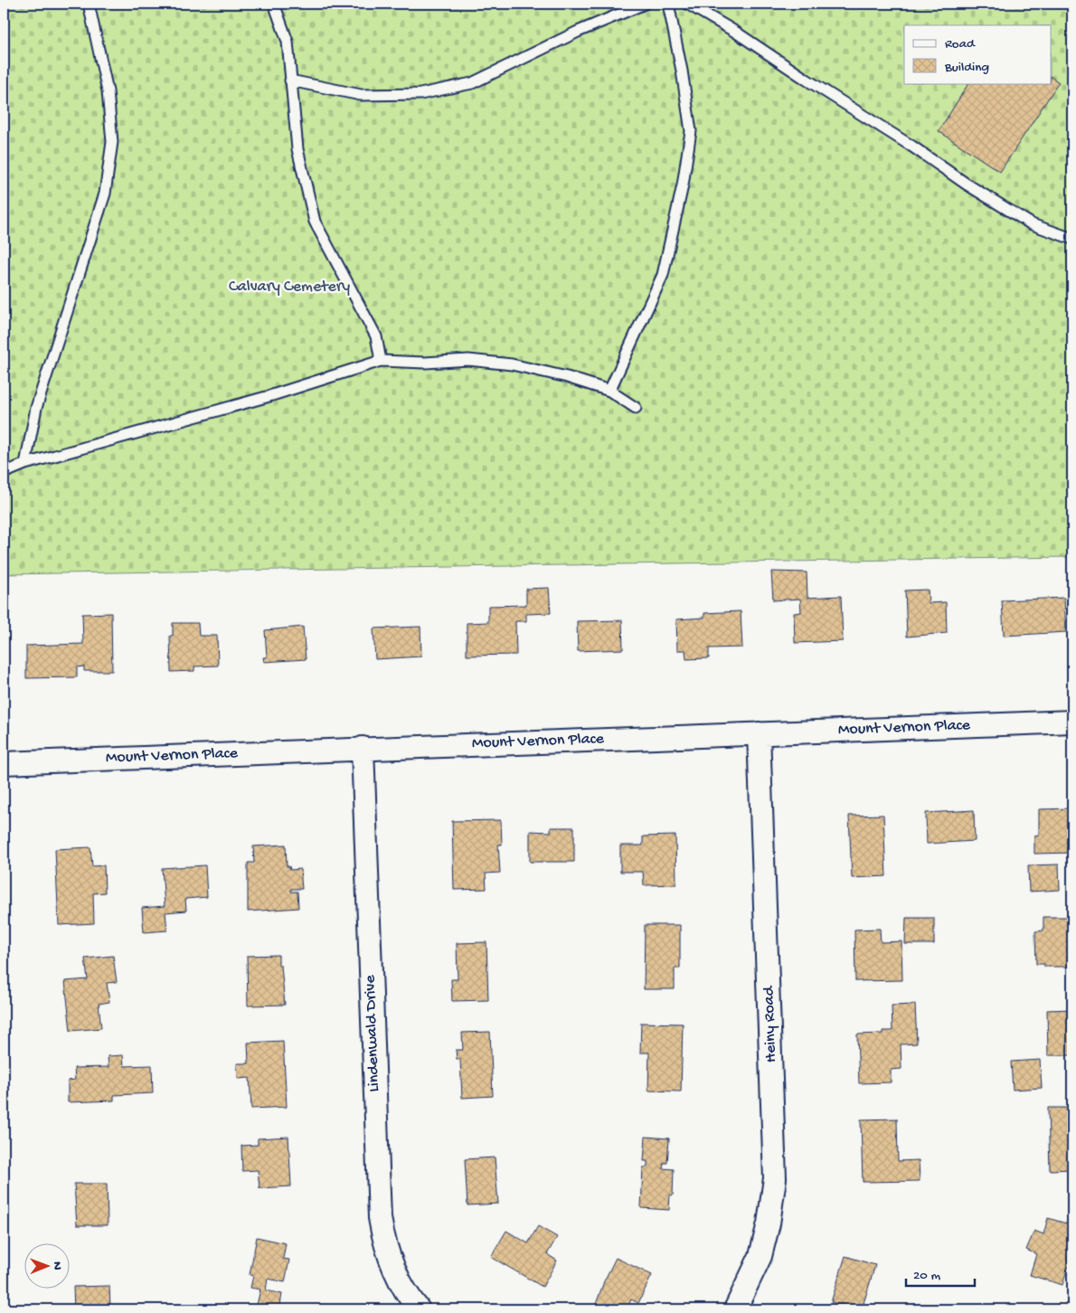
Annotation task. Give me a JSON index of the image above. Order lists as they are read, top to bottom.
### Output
{
  "streets": {
    "street": ["Mount Vernon Place", "Heiny Road", "Lindenwald Drive"]
  },
  "crossings": [
    ["Mount Vernon Place", "Heiny Road"],
    ["Mount Vernon Place", "Lindenwald Drive"]
  ],
  "parks": ["Calvary Cemetery"],
  "legend": ["Road", "Building"],
  "scale_bar": "20 m",
  "north": "right"
}
